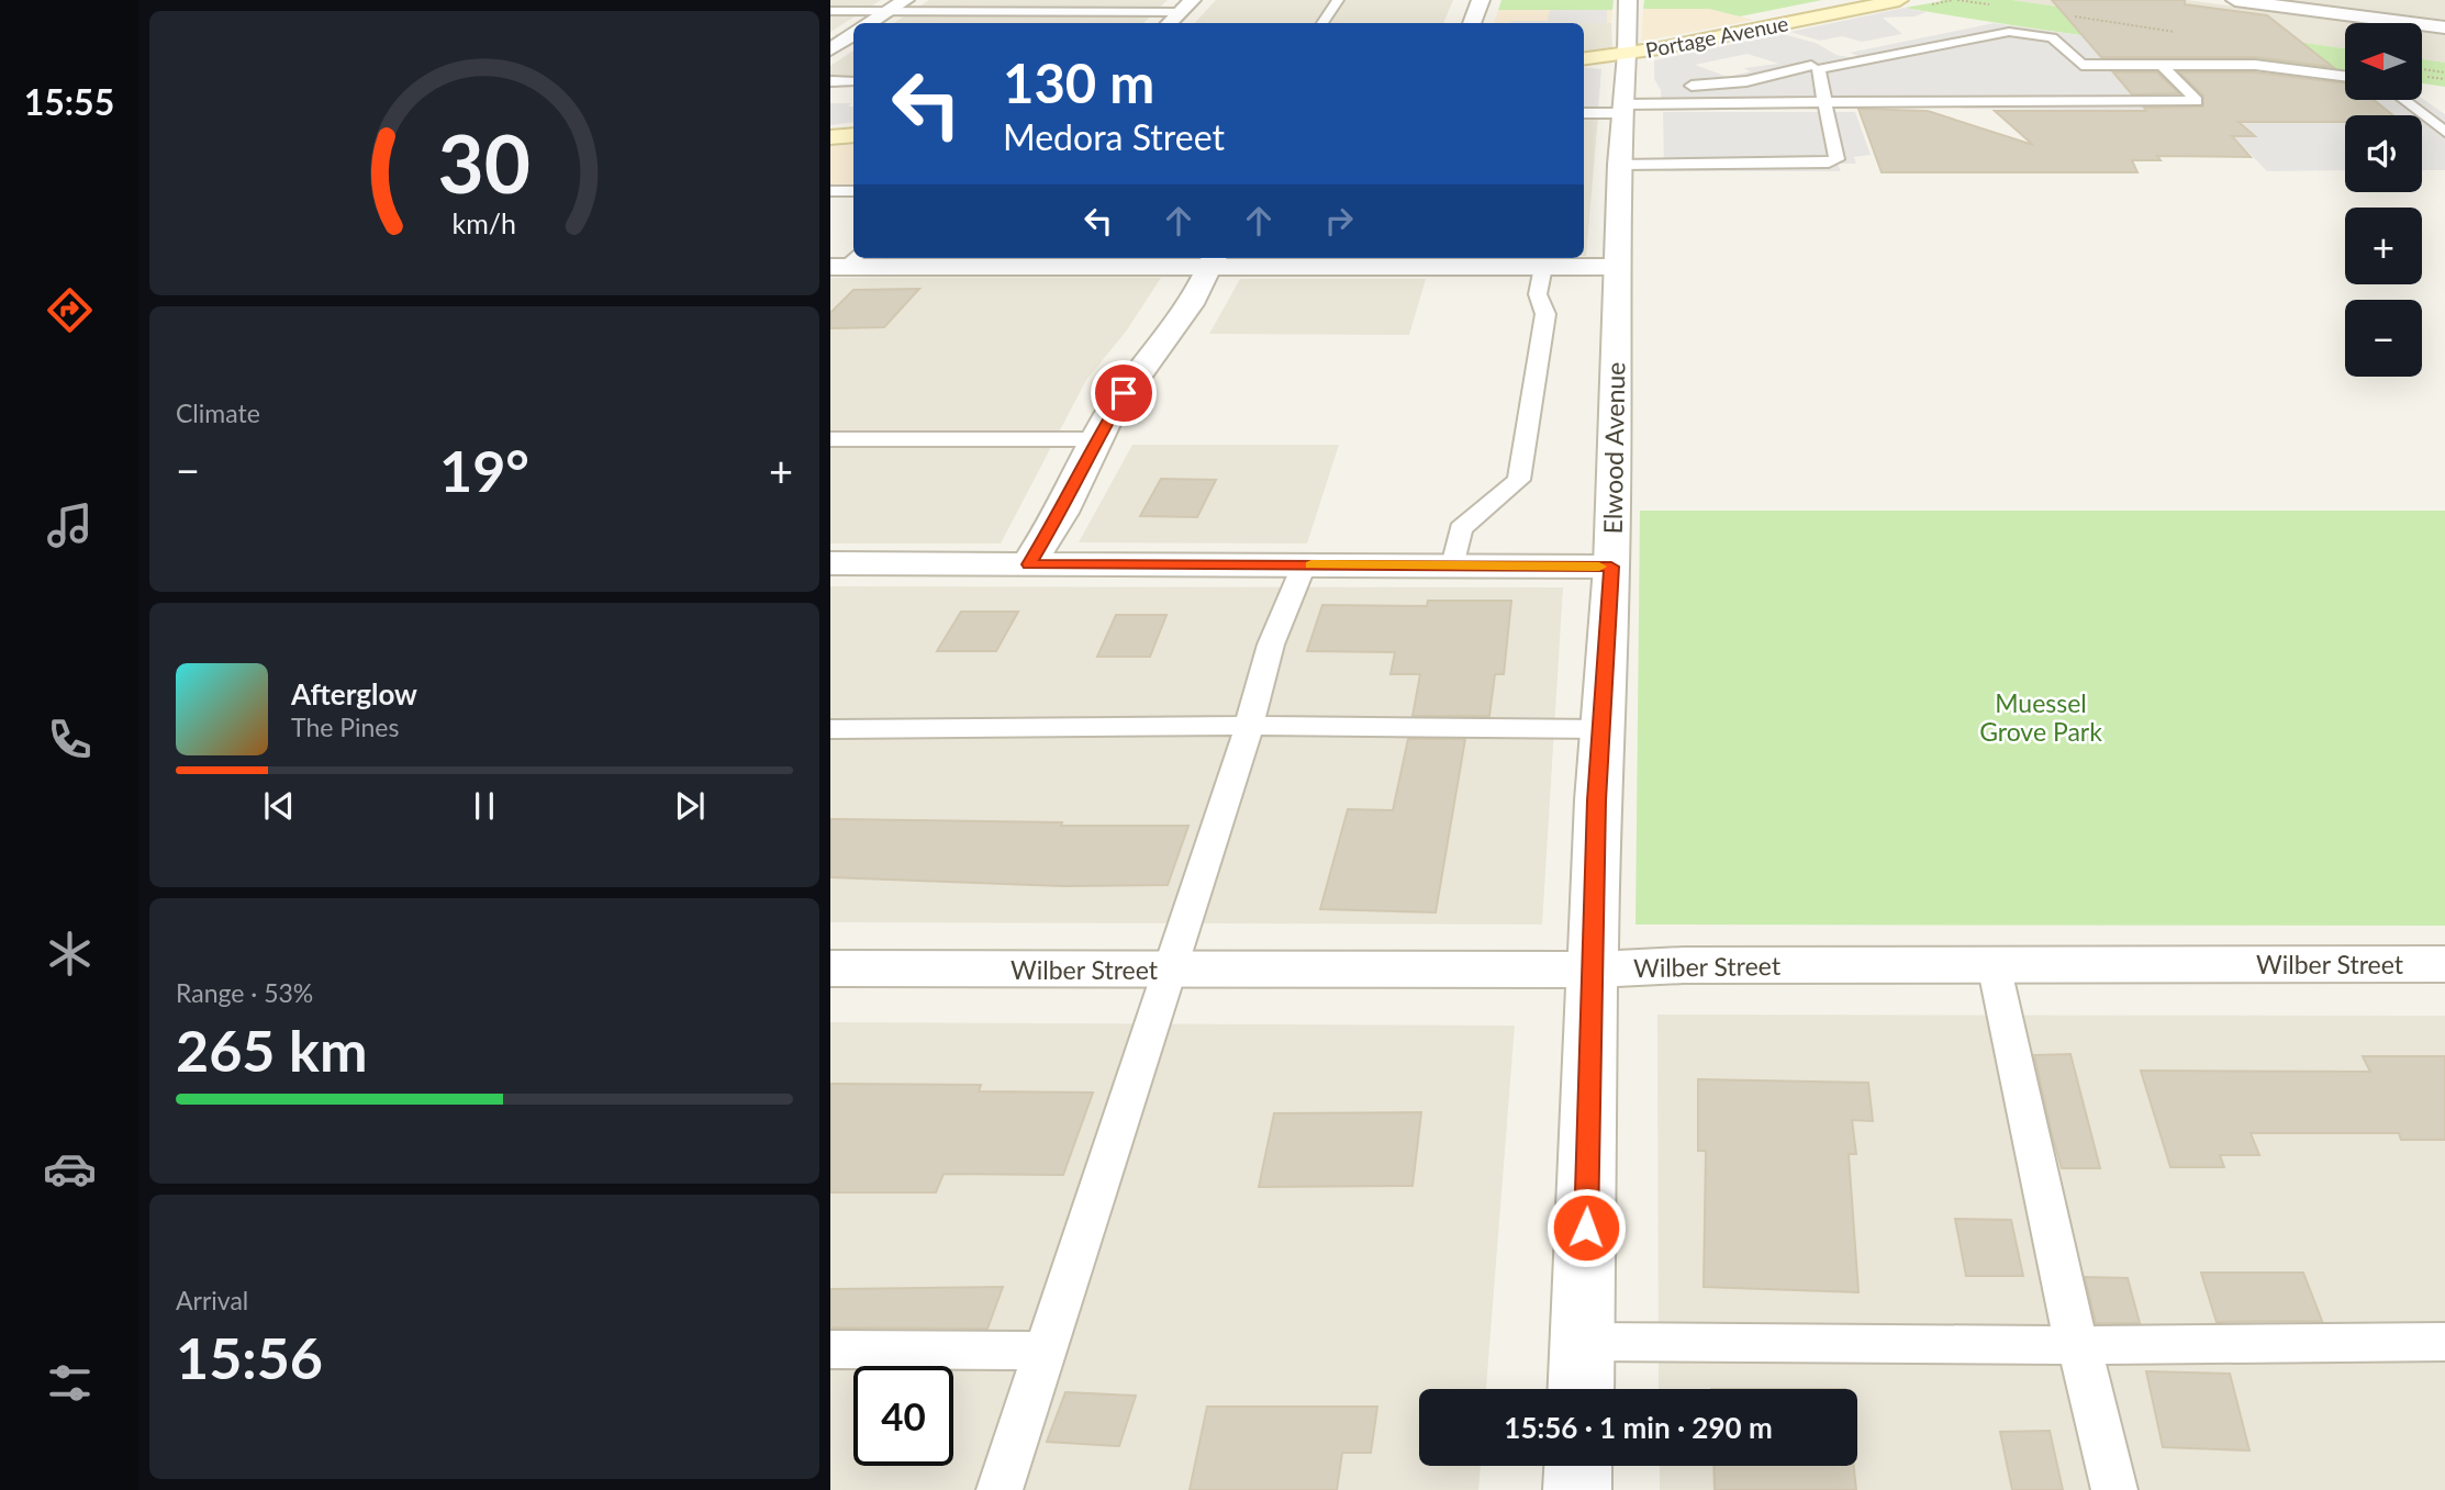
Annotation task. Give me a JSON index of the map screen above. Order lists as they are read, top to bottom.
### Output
{
  "streets": {
    "main road": ["Portage Avenue"],
    "street": ["Elwood Avenue", "Wilber Street"]
  },
  "crossings": [
    ["Portage Avenue", "Elwood Avenue"],
    ["Elwood Avenue", "Wilber Street"]
  ],
  "parks": ["Muessel Grove Park"],
  "north": "left",
  "page": {
    "tabs": "15:55",
    "map_buttons": ["+", "−"],
    "turn": ["130 m", "Medora Street"],
    "tile": [
      "Climate",
      ["Range · 53%", "265 km"],
      ["Arrival", "15:56"]
    ],
    "heat": ["−", "19°", "+"],
    "song": ["Afterglow", "The Pines"],
    "limit": "40",
    "trip": "15:56 · 1 min · 290 m",
    "gauge": ["30", "km/h"]
  }
}
